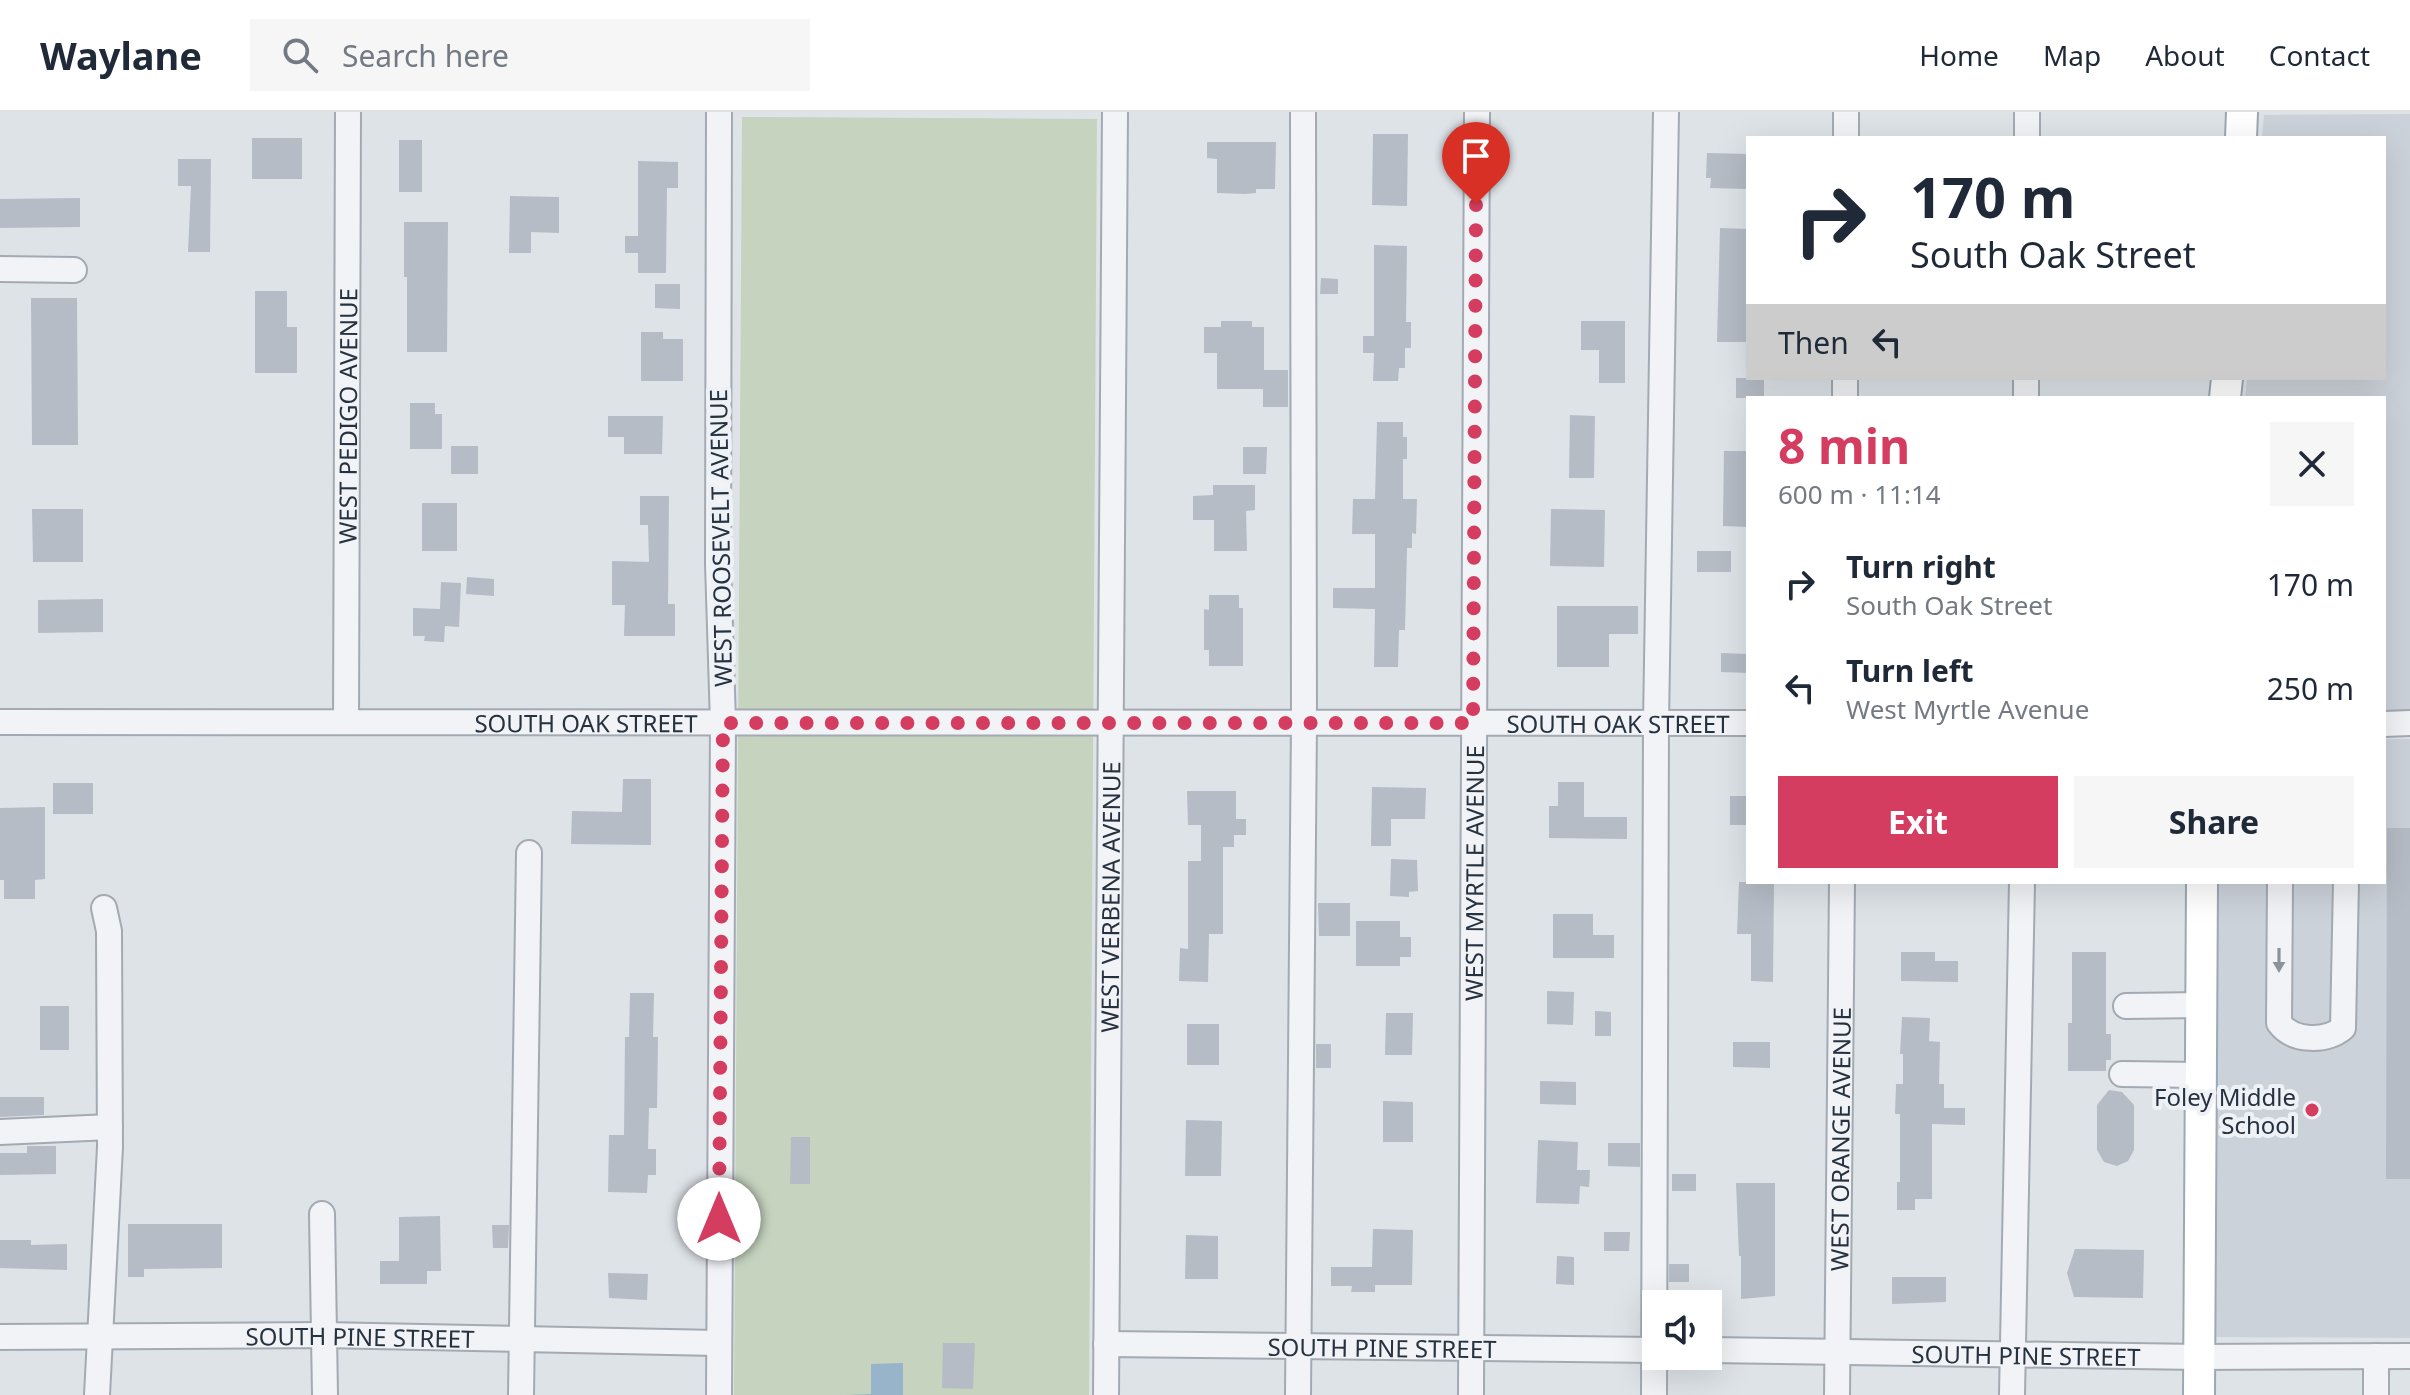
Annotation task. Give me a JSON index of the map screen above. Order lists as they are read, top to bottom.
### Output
{
  "streets": {
    "street": [
      "WEST PEDIGO AVENUE",
      "WEST ROOSEVELT AVENUE",
      "SOUTH OAK STREET",
      "WEST MYRTLE AVENUE",
      "WEST VERBENA AVENUE",
      "WEST ORANGE AVENUE",
      "SOUTH PINE STREET"
    ]
  },
  "crossings": [
    ["WEST PEDIGO AVENUE", "SOUTH OAK STREET"],
    ["WEST ROOSEVELT AVENUE", "SOUTH OAK STREET"],
    ["WEST ROOSEVELT AVENUE", "SOUTH PINE STREET"],
    ["SOUTH OAK STREET", "WEST MYRTLE AVENUE"],
    ["SOUTH OAK STREET", "WEST VERBENA AVENUE"],
    ["WEST MYRTLE AVENUE", "SOUTH PINE STREET"],
    ["WEST VERBENA AVENUE", "SOUTH PINE STREET"],
    ["WEST ORANGE AVENUE", "SOUTH PINE STREET"]
  ],
  "places": ["Foley Middle School"],
  "page": {
    "header": "Waylane",
    "search": "Search here",
    "nav": [
      "Home",
      "Map",
      "About",
      "Contact"
    ],
    "turn": ["170 m", "South Oak Street"],
    "then": "Then",
    "heading": ["8 min", "600 m · 11:14"],
    "list": [
      {
        "name": "Turn right",
        "note": "South Oak Street",
        "value": "170 m"
      },
      {
        "name": "Turn left",
        "note": "West Myrtle Avenue",
        "value": "250 m"
      }
    ],
    "buttons": ["Exit", "Share"]
  }
}
